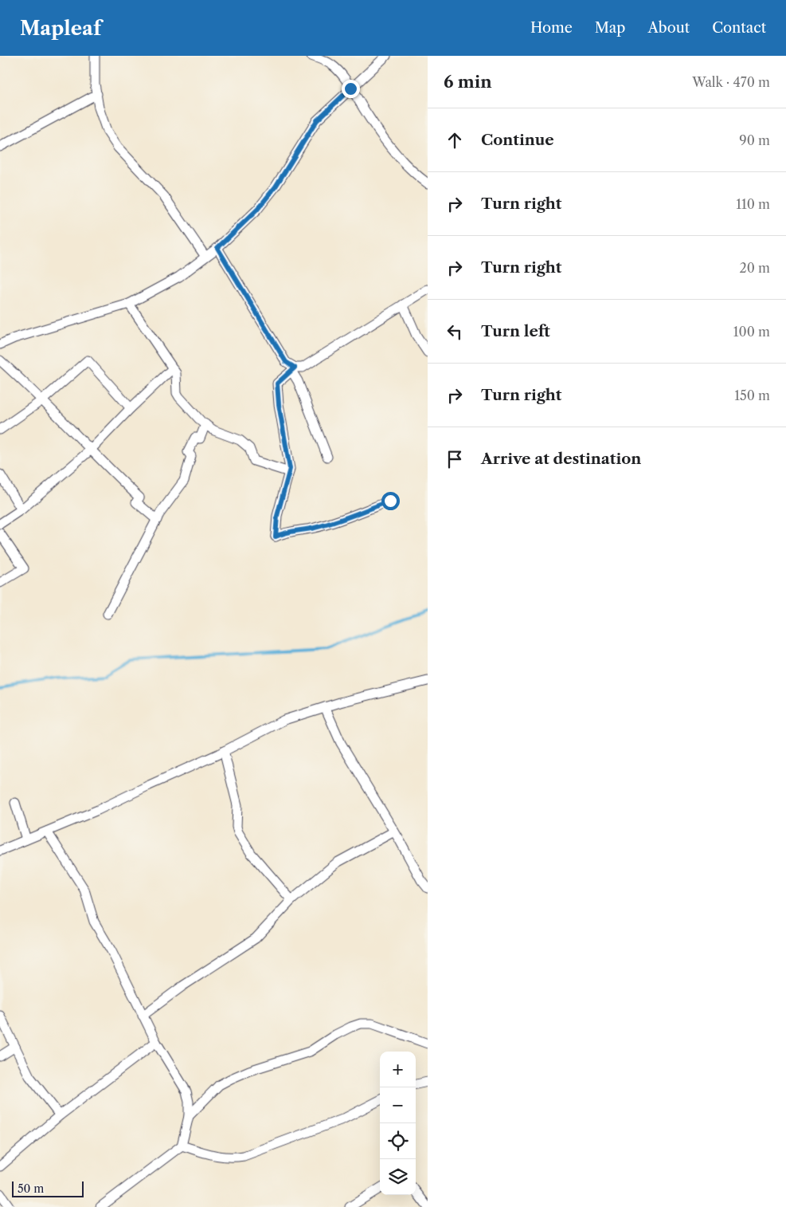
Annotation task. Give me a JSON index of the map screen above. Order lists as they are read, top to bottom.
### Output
{
  "scale_bar": "50 m",
  "page": {
    "header": "Mapleaf",
    "nav": [
      "Home",
      "Map",
      "About",
      "Contact"
    ],
    "heading": ["6 min", "Walk · 470 m"],
    "list": [
      ["Continue", "90 m"],
      ["Turn right", "110 m"],
      ["Turn right", "20 m"],
      ["Turn left", "100 m"],
      ["Turn right", "150 m"],
      "Arrive at destination"
    ],
    "map_buttons": ["+", "−"],
    "scale": "50 m"
  }
}
